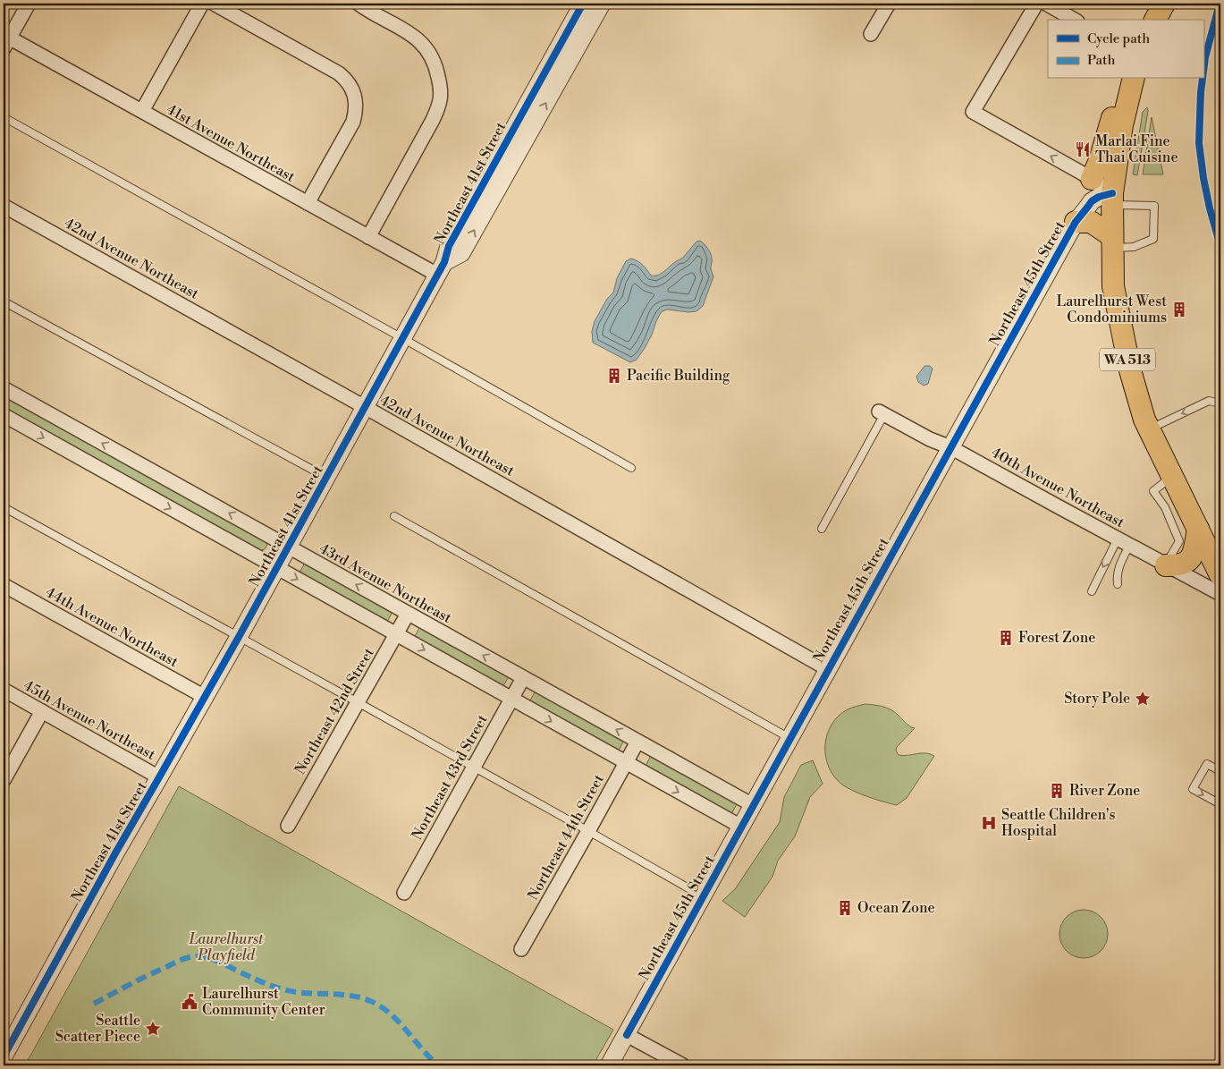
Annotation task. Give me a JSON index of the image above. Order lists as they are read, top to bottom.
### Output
{
  "streets": {
    "main road": ["WA 513"],
    "street": [
      "41st Avenue Northeast",
      "Northeast 41st Street",
      "42nd Avenue Northeast",
      "Northeast 45th Street",
      "40th Avenue Northeast",
      "43rd Avenue Northeast",
      "44th Avenue Northeast",
      "Northeast 42nd Street",
      "45th Avenue Northeast",
      "Northeast 43rd Street",
      "Northeast 44th Street"
    ]
  },
  "crossings": [
    ["41st Avenue Northeast", "Northeast 41st Street"],
    ["Northeast 41st Street", "42nd Avenue Northeast"],
    ["Northeast 41st Street", "43rd Avenue Northeast"],
    ["Northeast 41st Street", "44th Avenue Northeast"],
    ["Northeast 41st Street", "45th Avenue Northeast"],
    ["42nd Avenue Northeast", "Northeast 45th Street"],
    ["Northeast 45th Street", "WA 513"],
    ["Northeast 45th Street", "40th Avenue Northeast"],
    ["Northeast 45th Street", "43rd Avenue Northeast"],
    ["43rd Avenue Northeast", "Northeast 42nd Street"],
    ["43rd Avenue Northeast", "Northeast 43rd Street"],
    ["43rd Avenue Northeast", "Northeast 44th Street"]
  ],
  "parks": ["Laurelhurst Playfield"],
  "places": {
    "restaurant": ["Marlai Fine Thai Cuisine"],
    "building": [
      "Laurelhurst West Condominiums",
      "Pacific Building",
      "Forest Zone",
      "River Zone",
      "Ocean Zone"
    ],
    "place": ["Story Pole", "Seattle Scatter Piece"],
    "hospital": ["Seattle Children's Hospital"],
    "public building": ["Laurelhurst Community Center"]
  },
  "legend": ["Cycle path", "Path"]
}
